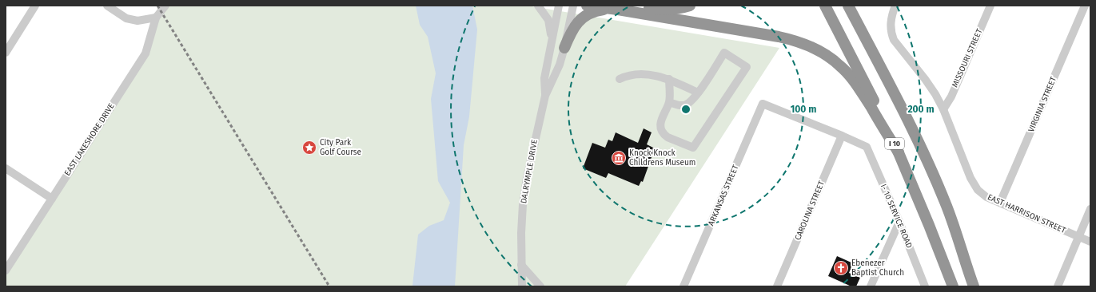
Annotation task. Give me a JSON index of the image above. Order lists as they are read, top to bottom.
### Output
{
  "streets": {
    "highway": ["I 10"],
    "street": [
      "MISSOURI STREET",
      "VIRGINIA STREET",
      "EAST LAKESHORE DRIVE",
      "DALRYMPLE DRIVE",
      "ARKANSAS STREET",
      "CAROLINA STREET",
      "EAST HARRISON STREET",
      "I- 10 SERVICE ROAD"
    ]
  },
  "crossings": [
    ["MISSOURI STREET", "EAST HARRISON STREET"],
    ["VIRGINIA STREET", "EAST HARRISON STREET"],
    ["ARKANSAS STREET", "CAROLINA STREET"],
    ["ARKANSAS STREET", "I- 10 SERVICE ROAD"],
    ["CAROLINA STREET", "I- 10 SERVICE ROAD"]
  ],
  "places": {
    "place": ["City Park Golf Course"],
    "museum": ["Knock Knock Childrens Museum"],
    "church": ["Ebenezer Baptist Church"]
  },
  "rings": ["100 m", "200 m"]
}
